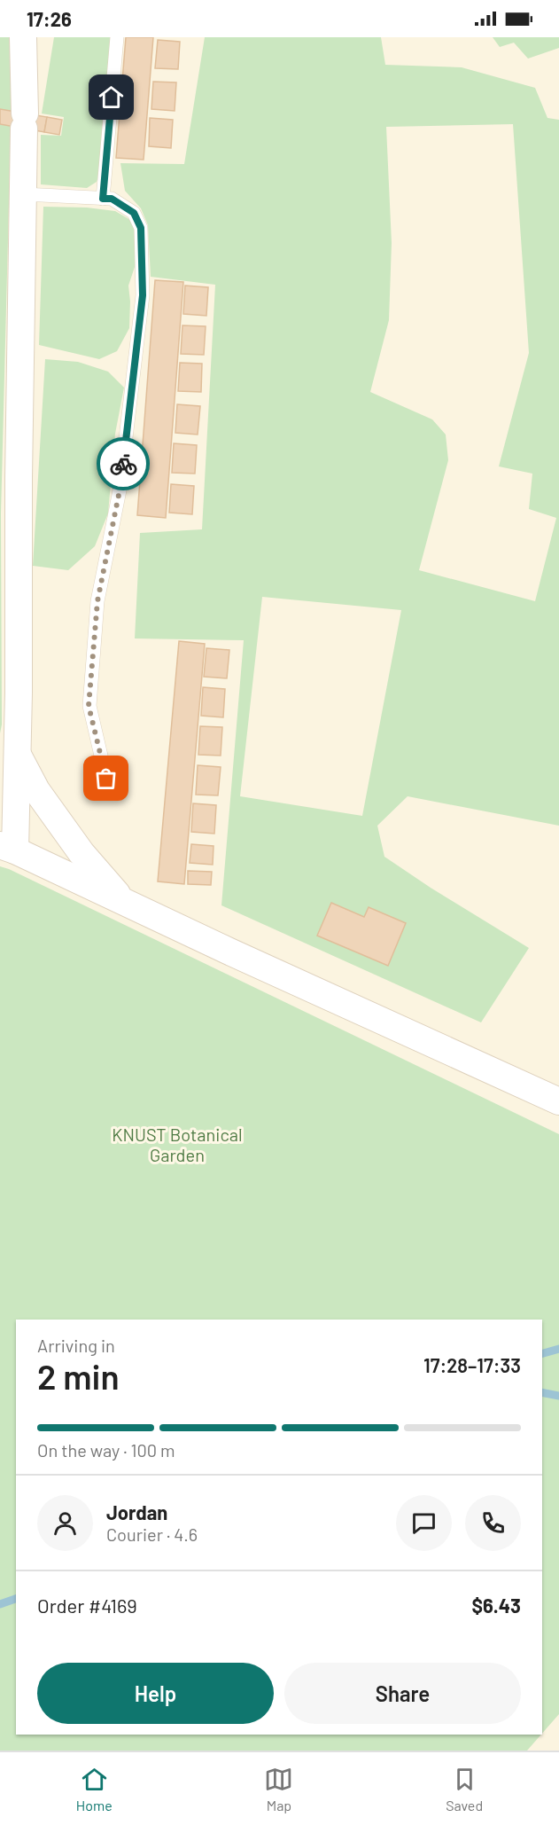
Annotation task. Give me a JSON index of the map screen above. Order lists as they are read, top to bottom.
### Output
{
  "parks": ["KNUST Botanical Garden"],
  "page": {
    "status": "17:26",
    "heading": ["2 min", "Arriving in", "17:28–17:33"],
    "panel": [
      "Jordan",
      "Courier · 4.6",
      "Order #4169",
      "$6.43"
    ],
    "bar": "On the way · 100 m",
    "buttons": ["Help", "Share"],
    "tabs": ["Home", "Map", "Saved"]
  }
}
